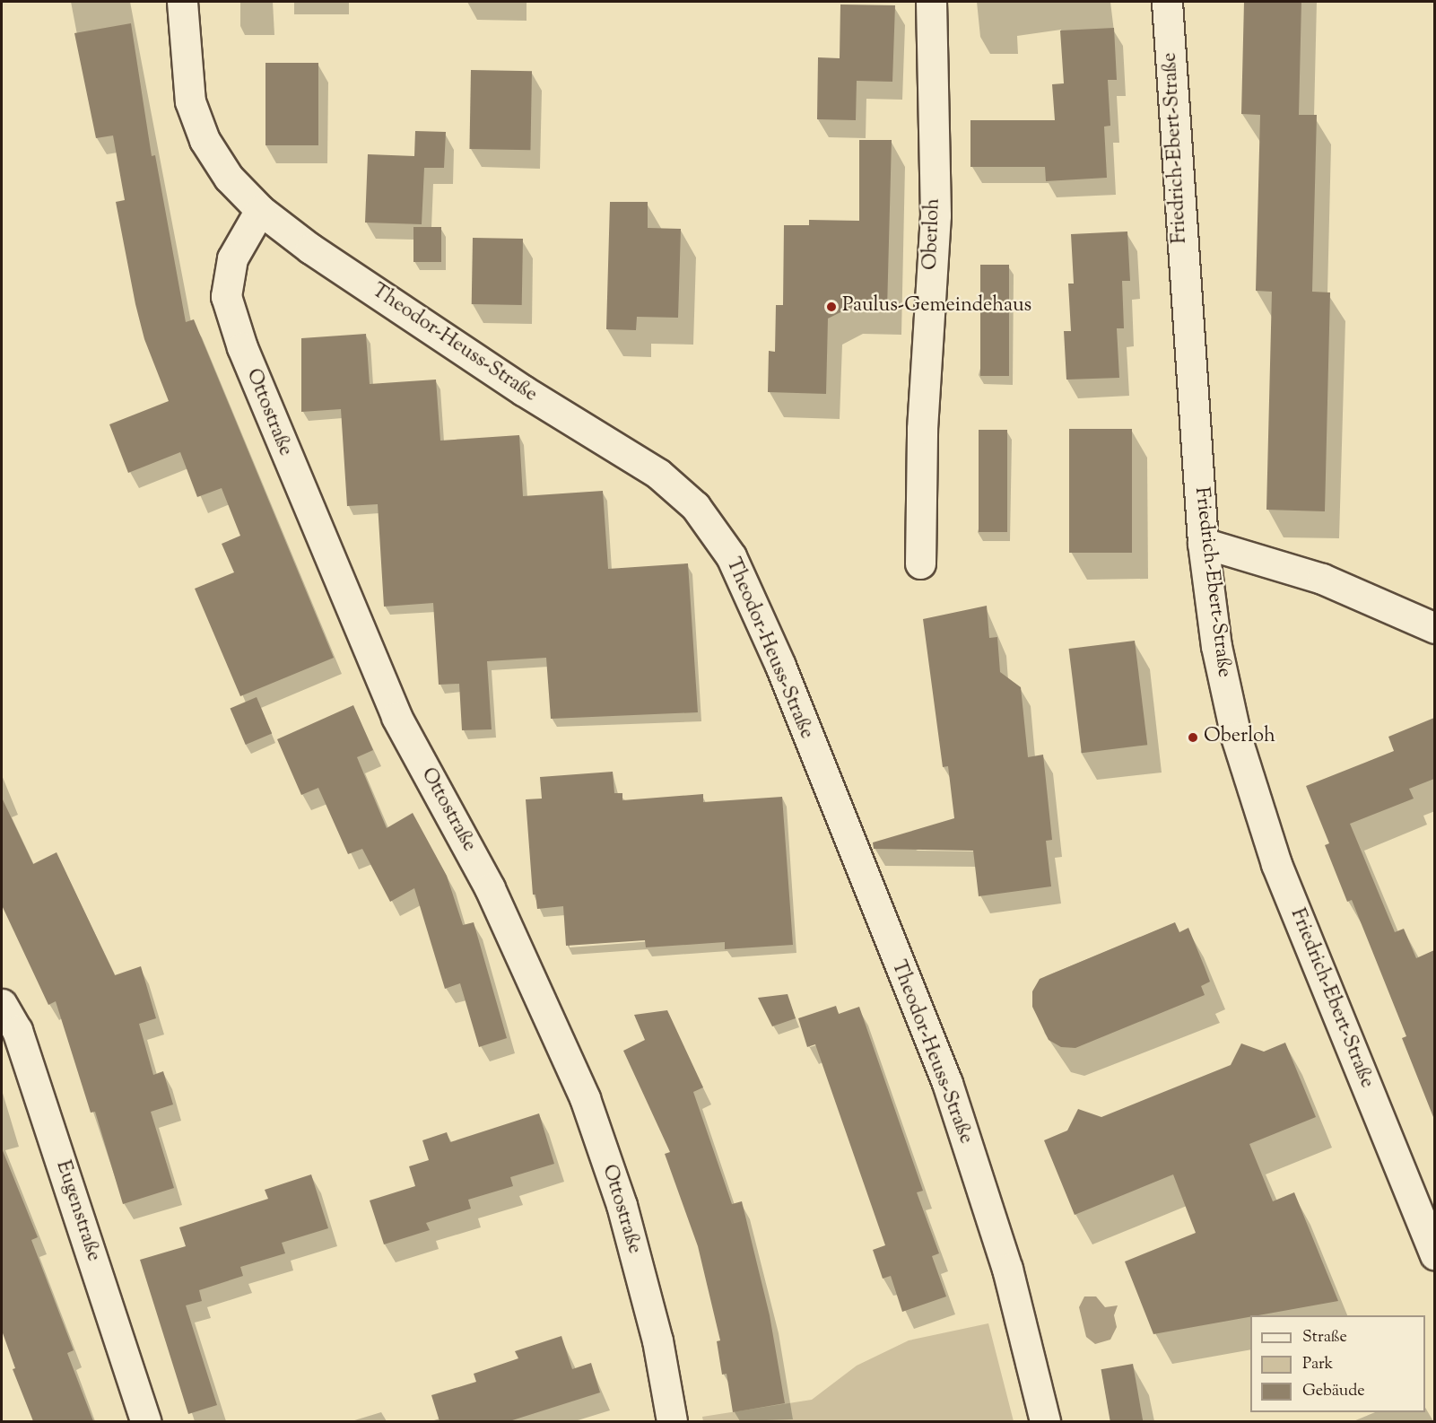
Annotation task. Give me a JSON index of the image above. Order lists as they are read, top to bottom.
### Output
{
  "streets": {
    "street": [
      "Friedrich-Ebert-Straße",
      "Oberloh",
      "Theodor-Heuss-Straße",
      "Ottostraße",
      "Eugenstraße"
    ]
  },
  "crossings": [
    ["Theodor-Heuss-Straße", "Ottostraße"]
  ],
  "places": ["Paulus-Gemeindehaus", "Oberloh"],
  "legend": ["Straße", "Park", "Gebäude"]
}
